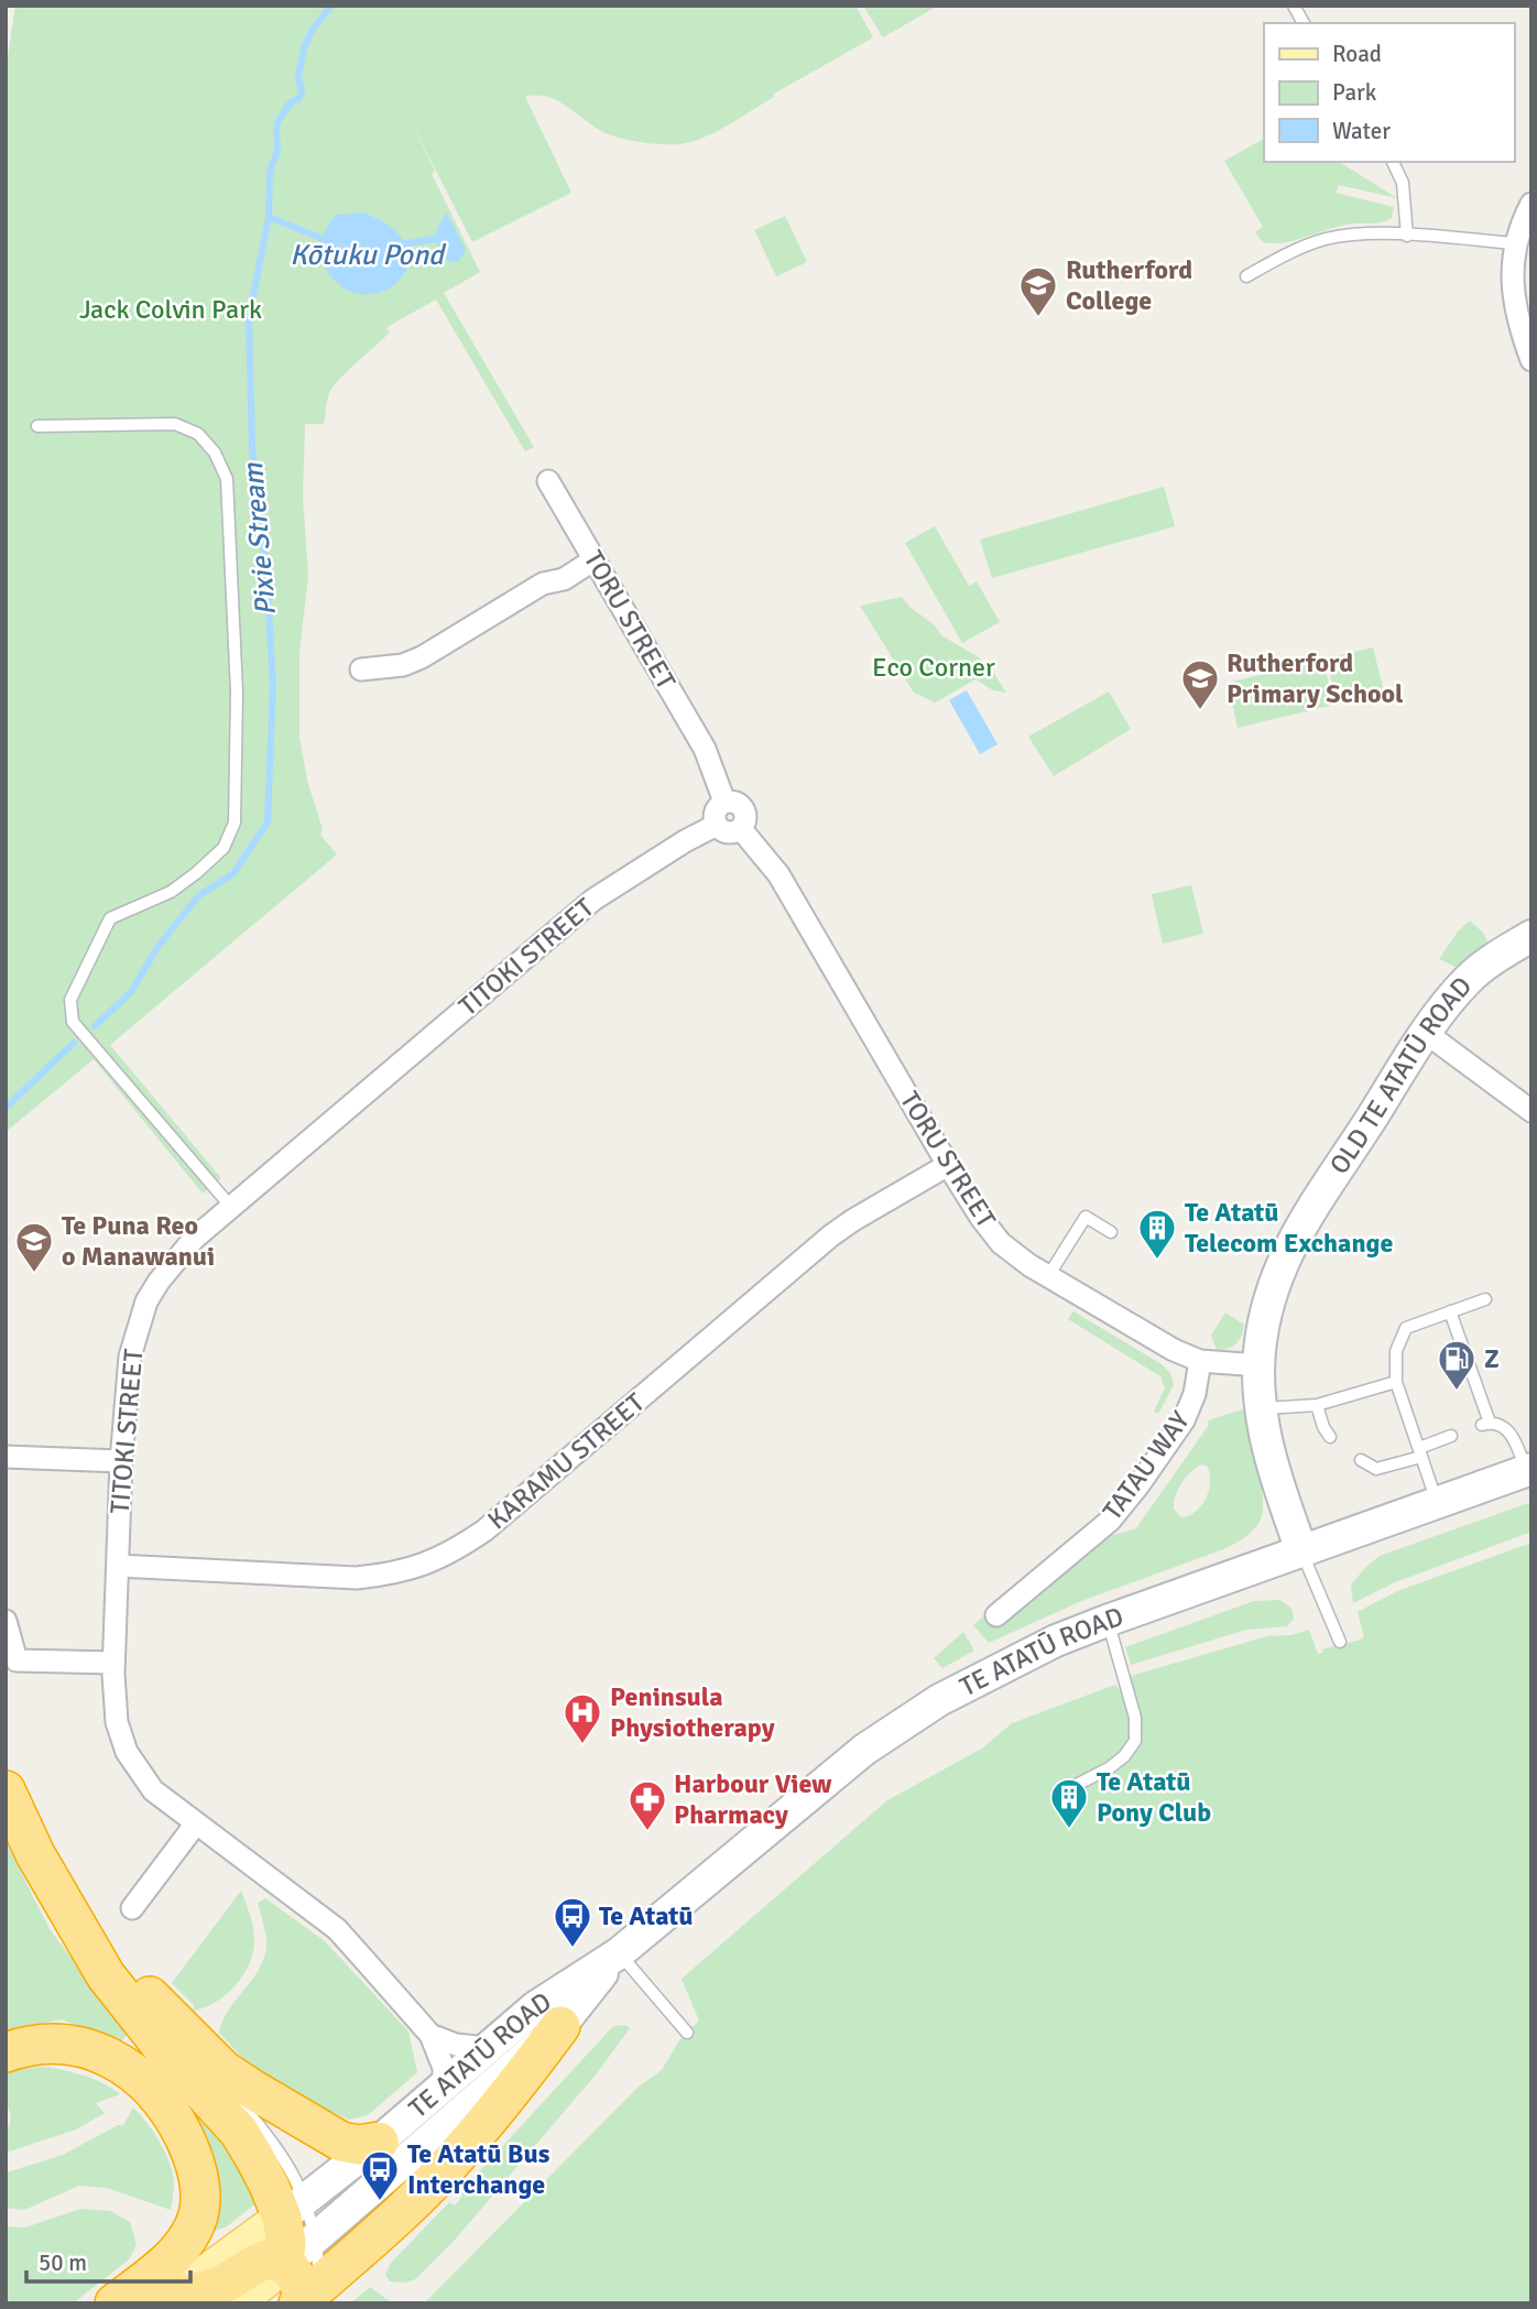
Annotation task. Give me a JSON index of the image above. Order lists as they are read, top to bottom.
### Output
{
  "streets": {
    "main road": ["OLD TE ATATŪ ROAD", "TE ATATŪ ROAD"],
    "street": [
      "TORU STREET",
      "TITOKI STREET",
      "KARAMU STREET",
      "TATAU WAY"
    ]
  },
  "crossings": [
    ["TORU STREET", "TITOKI STREET"],
    ["TORU STREET", "OLD TE ATATŪ ROAD"],
    ["TORU STREET", "KARAMU STREET"],
    ["TORU STREET", "TATAU WAY"],
    ["TITOKI STREET", "KARAMU STREET"],
    ["TITOKI STREET", "TE ATATŪ ROAD"],
    ["OLD TE ATATŪ ROAD", "TE ATATŪ ROAD"]
  ],
  "water": ["Kōtuku Pond", "Pixie Stream"],
  "parks": ["Jack Colvin Park", "Eco Corner"],
  "places": {
    "school or university": ["Rutherford College", "Rutherford Primary School", "Te Puna Reo o Manawanui"],
    "building": ["Te Atatū Telecom Exchange", "Te Atatū Pony Club"],
    "fuel station": ["Z"],
    "hospital": ["Peninsula Physiotherapy"],
    "pharmacy": ["Harbour View Pharmacy"],
    "bus stop": ["Te Atatū", "Te Atatū Bus Interchange"]
  },
  "legend": ["Road", "Park", "Water"],
  "scale_bar": "50 m"
}
